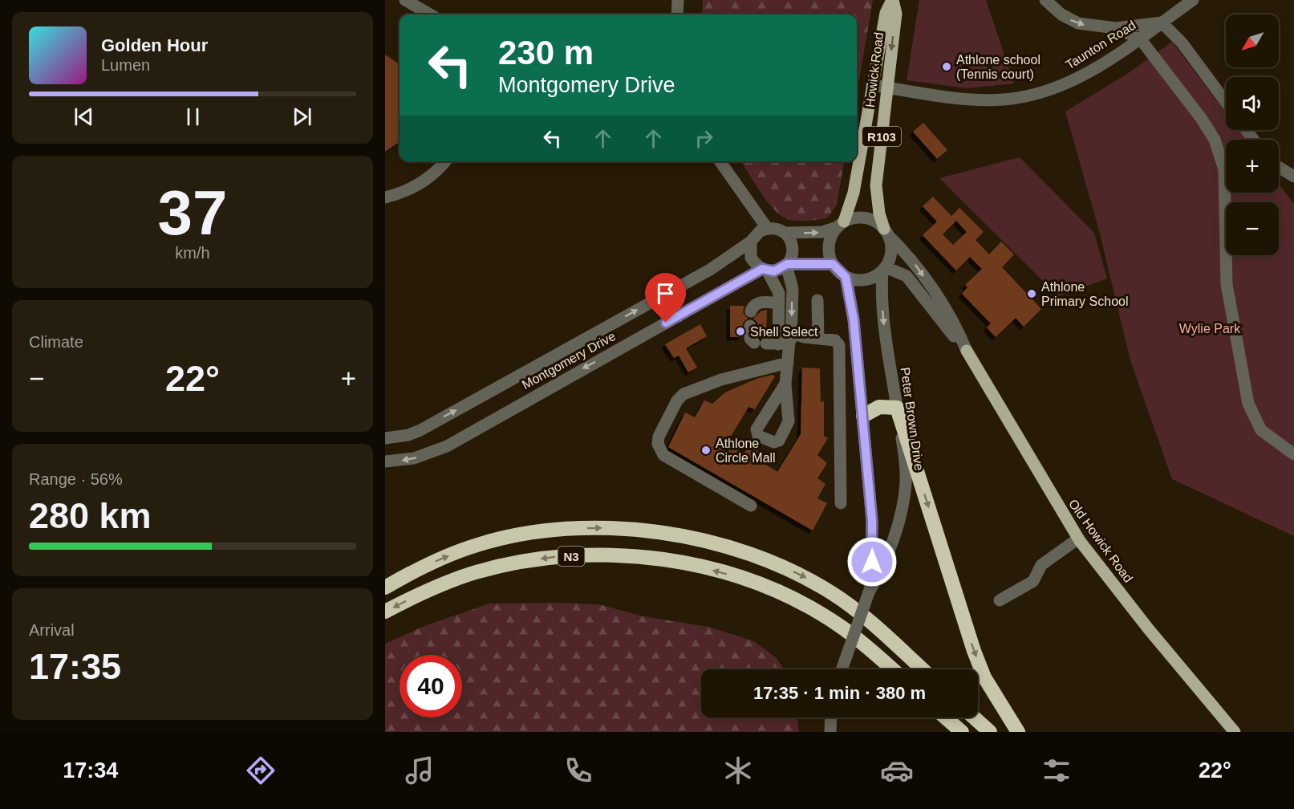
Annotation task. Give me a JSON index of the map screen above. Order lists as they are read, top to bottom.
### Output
{
  "streets": {
    "highway": ["N3"],
    "main road": ["Howick Road", "R103", "Old Howick Road"],
    "street": ["Taunton Road", "Montgomery Drive", "Peter Brown Drive"]
  },
  "crossings": [
    ["Taunton Road", "Howick Road"],
    ["Howick Road", "R103"],
    ["Howick Road", "Peter Brown Drive"],
    ["Howick Road", "Old Howick Road"],
    ["R103", "Peter Brown Drive"],
    ["R103", "Old Howick Road"],
    ["Peter Brown Drive", "Old Howick Road"]
  ],
  "parks": ["Wylie Park"],
  "places": [
    "Athlone school (Tennis court)",
    "Athlone Primary School",
    "Shell Select",
    "Athlone Circle Mall"
  ],
  "north": "bottom left",
  "page": {
    "map_buttons": ["+", "−"],
    "turn": ["230 m", "Montgomery Drive"],
    "song": ["Golden Hour", "Lumen"],
    "tile": [
      ["37", "km/h"],
      "Climate",
      ["Range · 56%", "280 km"],
      ["Arrival", "17:35"]
    ],
    "heat": ["−", "22°", "+"],
    "limit": "40",
    "trip": "17:35 · 1 min · 380 m",
    "tabs": ["17:34", "22°"]
  }
}
